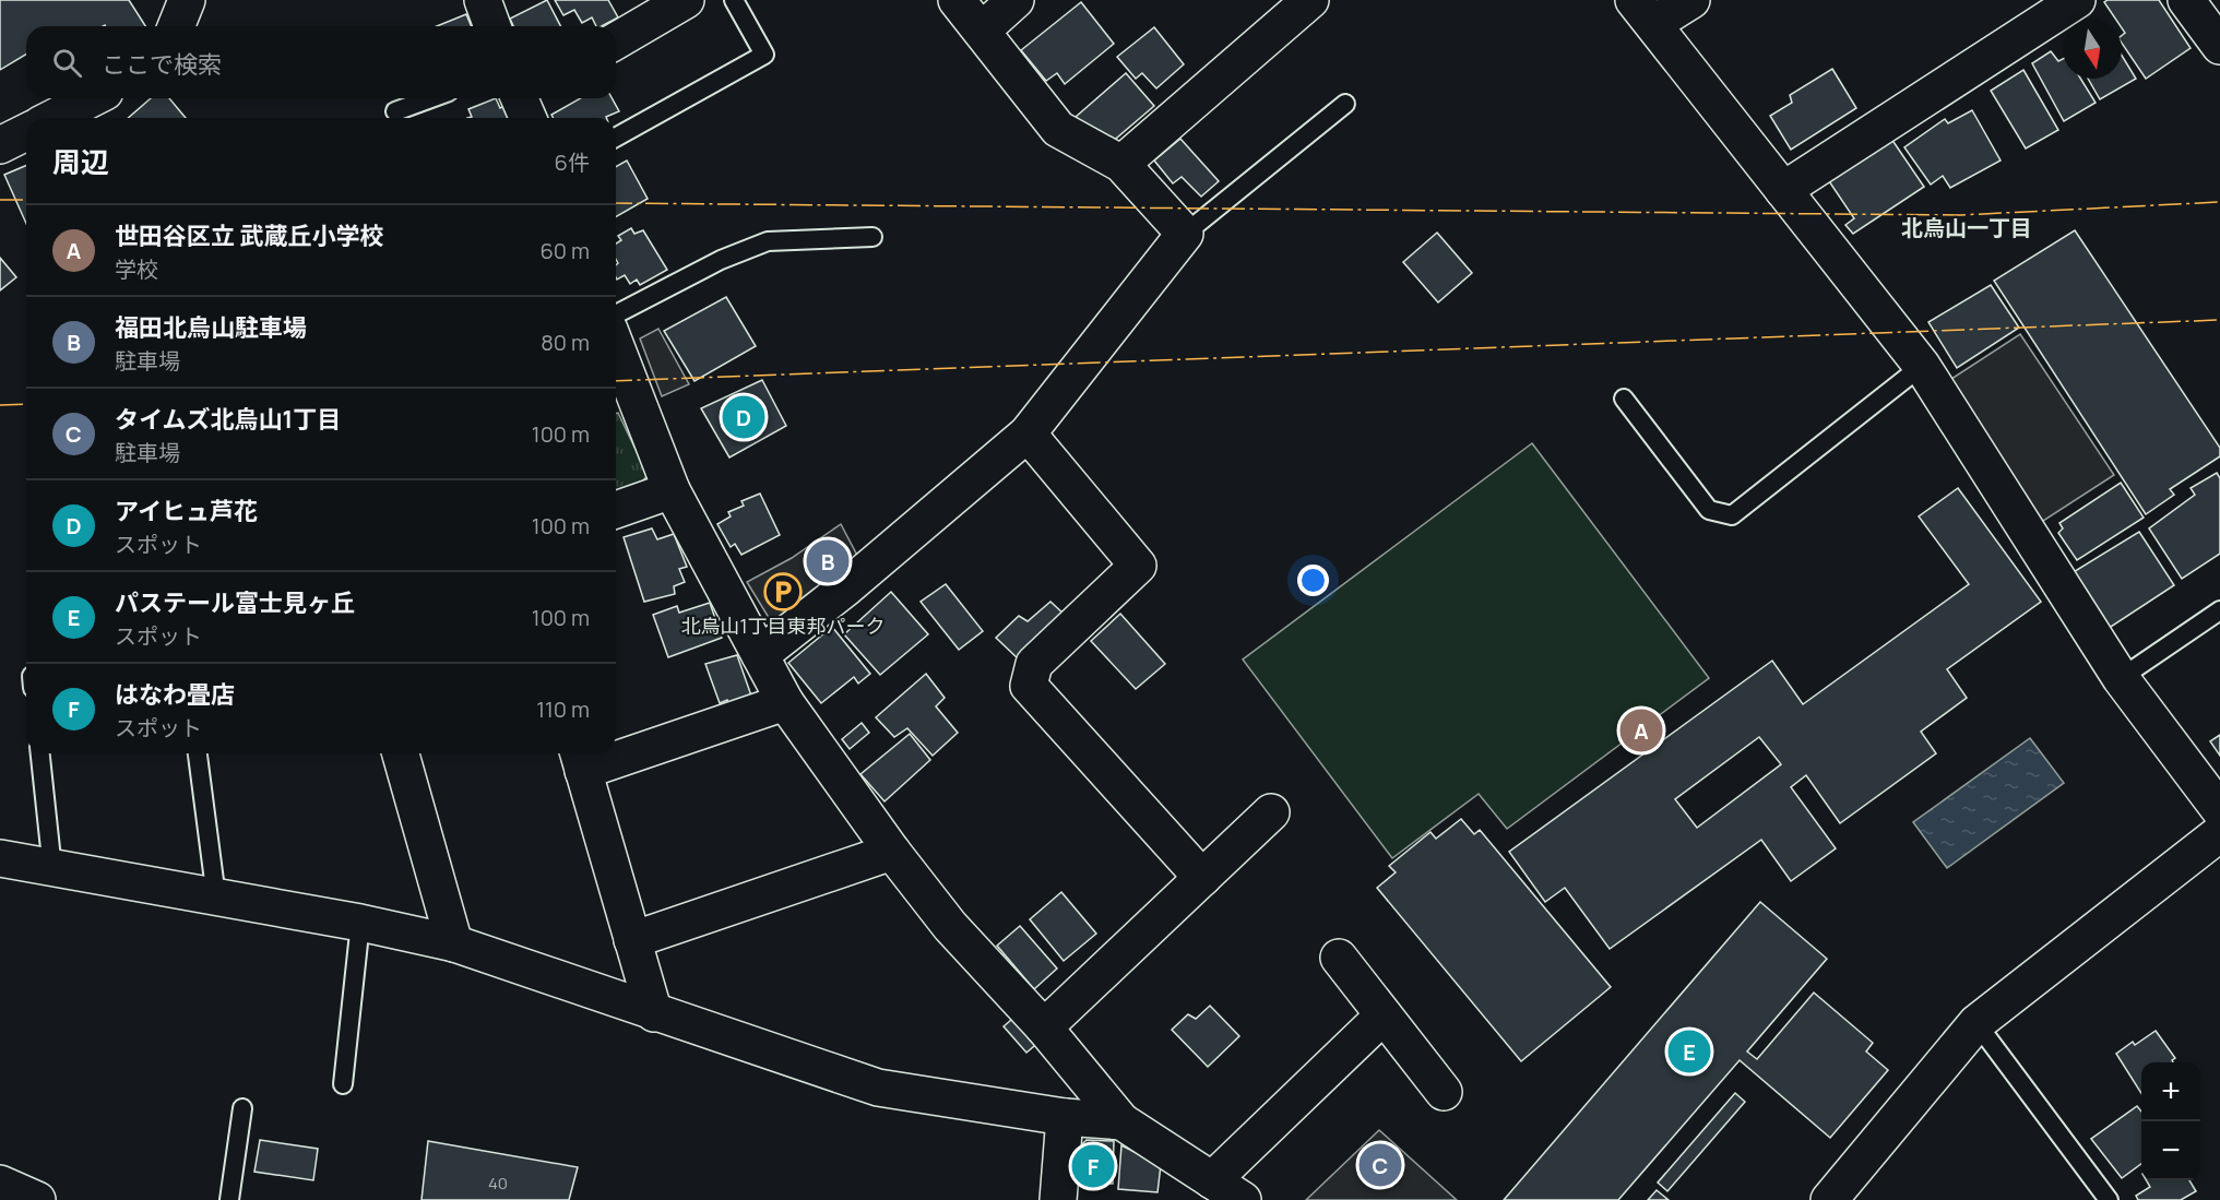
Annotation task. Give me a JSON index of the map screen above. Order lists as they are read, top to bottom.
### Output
{
  "districts": ["北烏山一丁目"],
  "places": {
    "parking": ["北烏山1丁目東邦パーク"]
  },
  "house_numbers": ["40"],
  "north": "bottom",
  "page": {
    "search": "ここで検索",
    "heading": ["周辺", "6件"],
    "list": [
      {
        "mark": "A",
        "name": "世田谷区立 武蔵丘小学校",
        "note": "学校",
        "value": "60 m"
      },
      {
        "mark": "B",
        "name": "福田北烏山駐車場",
        "note": "駐車場",
        "value": "80 m"
      },
      {
        "mark": "C",
        "name": "タイムズ北烏山1丁目",
        "note": "駐車場",
        "value": "100 m"
      },
      {
        "mark": "D",
        "name": "アイヒュ芦花",
        "note": "スポット",
        "value": "100 m"
      },
      {
        "mark": "E",
        "name": "パステール富士見ヶ丘",
        "note": "スポット",
        "value": "100 m"
      },
      {
        "mark": "F",
        "name": "はなわ畳店",
        "note": "スポット",
        "value": "110 m"
      }
    ],
    "pins": [
      "D",
      "B",
      "A",
      "E",
      "C",
      "F"
    ],
    "map_buttons": ["+", "−"]
  }
}
